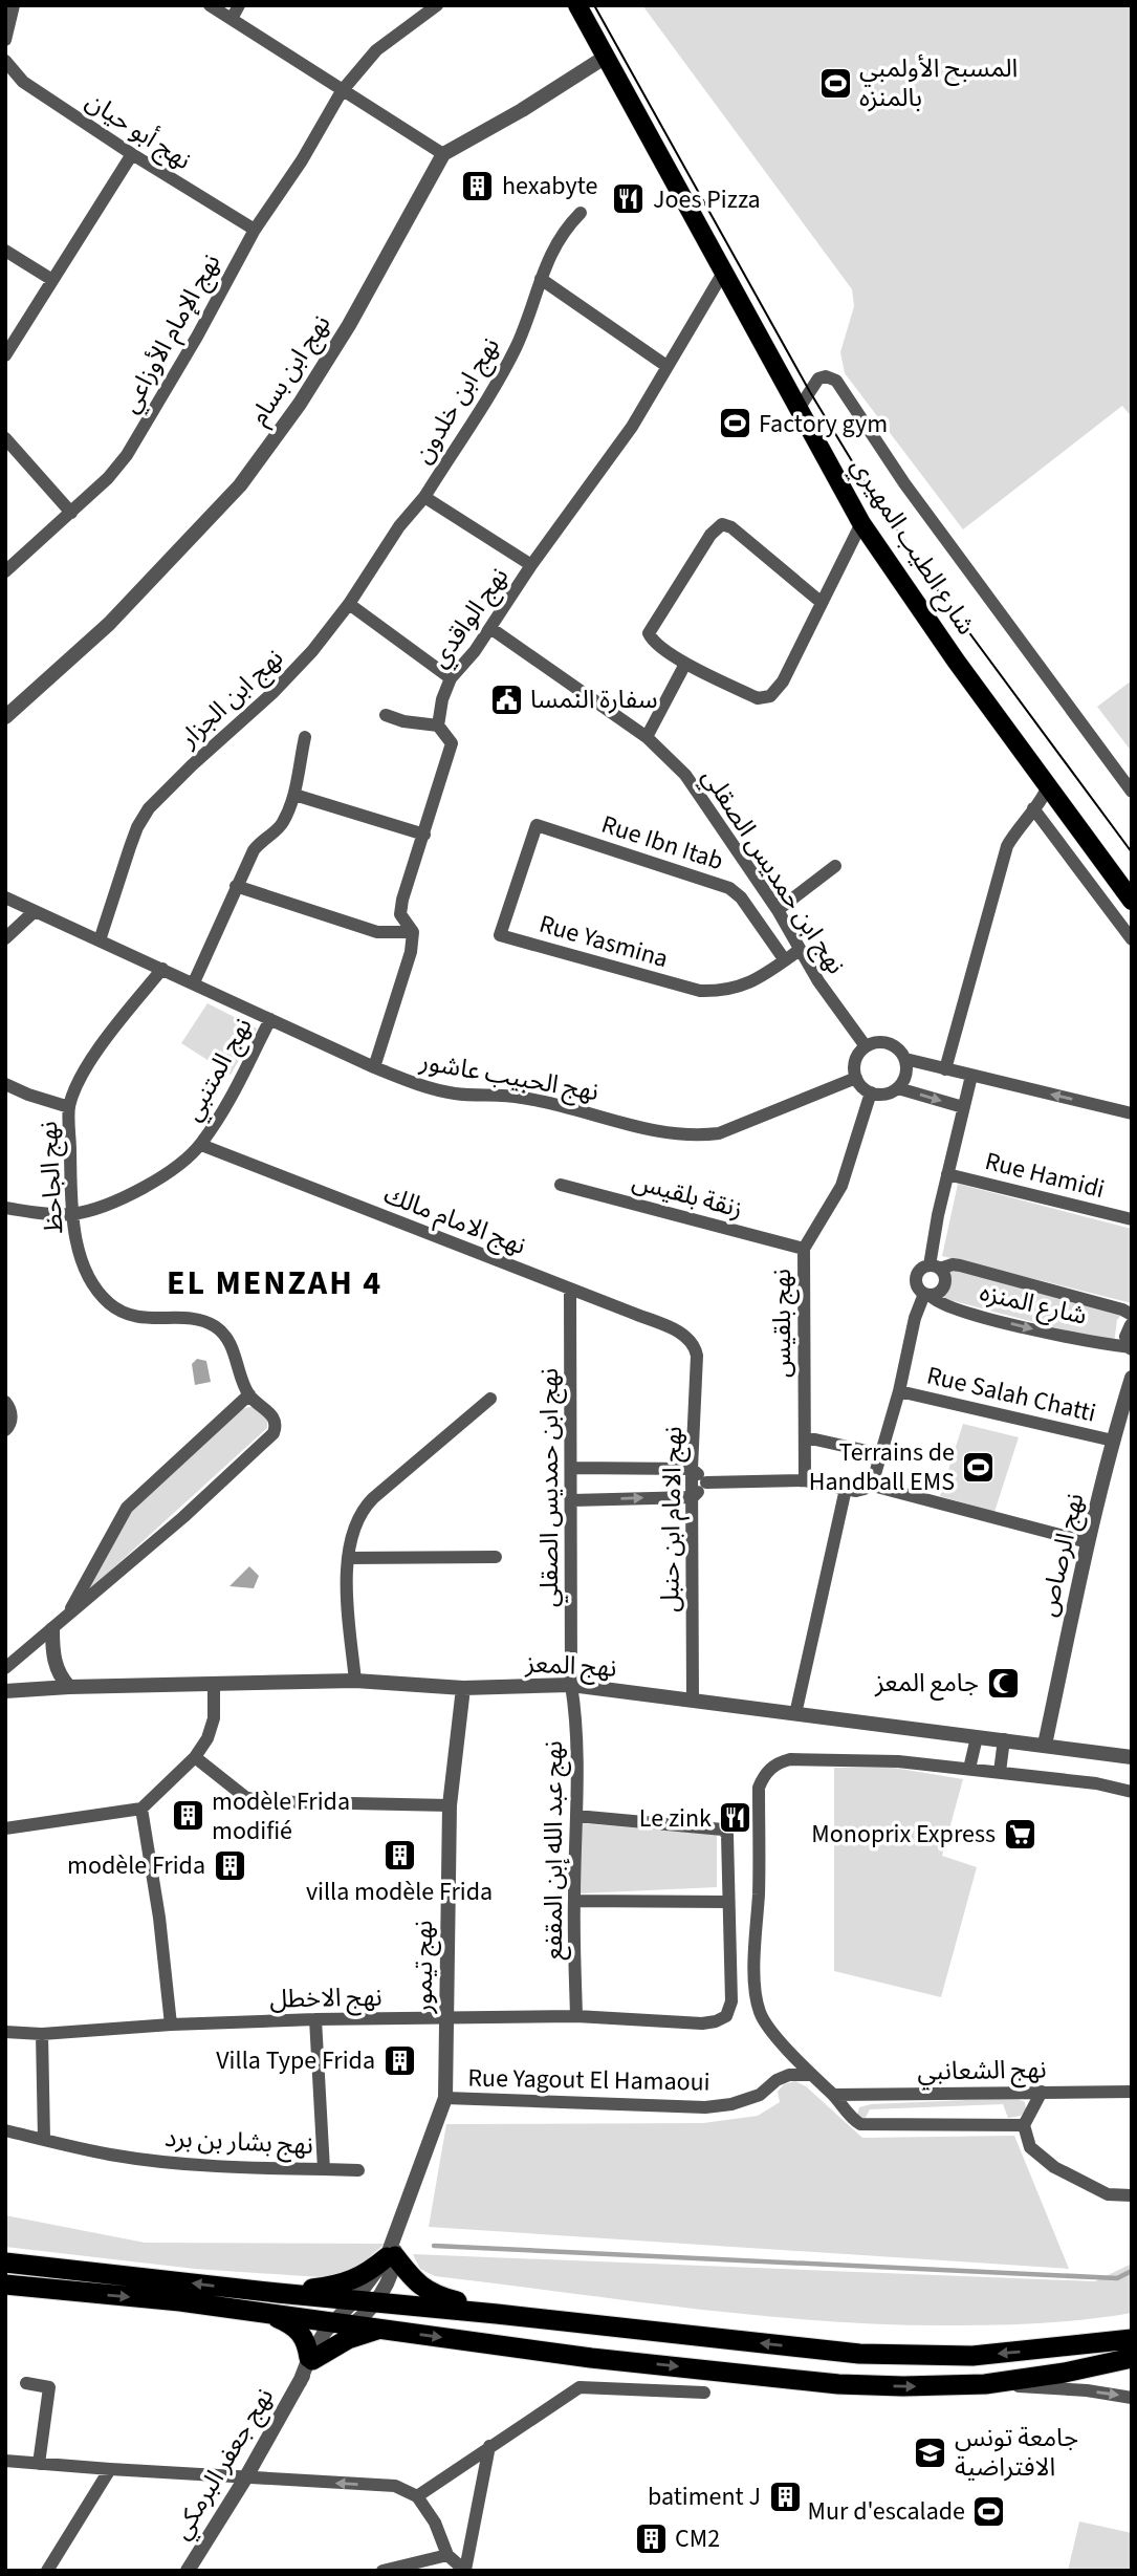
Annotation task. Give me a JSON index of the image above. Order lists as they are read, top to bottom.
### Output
{
  "streets": {
    "main road": ["شارع الطيب المهيري"],
    "street": [
      "نهج أبو حيان",
      "نهج الإمام الأوزاعي",
      "نهج ابن بسام",
      "نهج ابن خلدون",
      "نهج الواقدي",
      "نهج ابن الجزار",
      "Rue Ibn Itab",
      "نهج ابن حمديس الصقلي",
      "Rue Yasmina",
      "نهج المتنبي",
      "نهج الحبيب عاشور",
      "Rue Hamidi",
      "نهج الجاحظ",
      "زنقة بلقيس",
      "نهج الامام مالك",
      "شارع المنزه",
      "نهج بلقيس",
      "Rue Salah Chatti",
      "نهج الامام ابن حنبل",
      "نهج الرصاص",
      "نهج المعز",
      "نهج عبد الله إبن المقفع",
      "نهج تيمور",
      "نهج الاخطل",
      "نهج الشعانبي",
      "Rue Yagout El Hamaoui",
      "نهج بشار بن برد",
      "نهج جعفر البرمكي"
    ]
  },
  "crossings": [
    ["نهج أبو حيان", "نهج الإمام الأوزاعي"],
    ["نهج ابن خلدون", "نهج الواقدي"],
    ["نهج ابن خلدون", "نهج ابن الجزار"],
    ["شارع الطيب المهيري", "نهج الواقدي"],
    ["نهج الواقدي", "نهج ابن حمديس الصقلي"],
    ["نهج الواقدي", "نهج الحبيب عاشور"],
    ["نهج ابن الجزار", "نهج الحبيب عاشور"],
    ["Rue Ibn Itab", "Rue Yasmina"],
    ["نهج ابن حمديس الصقلي", "Rue Yasmina"],
    ["نهج ابن حمديس الصقلي", "نهج الحبيب عاشور"],
    ["نهج ابن حمديس الصقلي", "نهج الامام مالك"],
    ["نهج ابن حمديس الصقلي", "نهج بلقيس"],
    ["نهج ابن حمديس الصقلي", "نهج المعز"],
    ["نهج ابن حمديس الصقلي", "نهج عبد الله إبن المقفع"],
    ["نهج المتنبي", "نهج الحبيب عاشور"],
    ["نهج المتنبي", "نهج الجاحظ"],
    ["نهج المتنبي", "نهج الامام مالك"],
    ["نهج الحبيب عاشور", "نهج الجاحظ"],
    ["نهج الحبيب عاشور", "نهج بلقيس"],
    ["زنقة بلقيس", "نهج بلقيس"],
    ["نهج الامام مالك", "نهج الامام ابن حنبل"],
    ["Rue Salah Chatti", "نهج الرصاص"],
    ["نهج الامام ابن حنبل", "نهج المعز"],
    ["نهج الرصاص", "نهج المعز"],
    ["نهج المعز", "نهج عبد الله إبن المقفع"],
    ["نهج المعز", "نهج تيمور"],
    ["نهج عبد الله إبن المقفع", "نهج الاخطل"],
    ["نهج تيمور", "نهج الاخطل"],
    ["نهج تيمور", "Rue Yagout El Hamaoui"],
    ["نهج تيمور", "نهج جعفر البرمكي"],
    ["نهج الاخطل", "نهج بشار بن برد"]
  ],
  "districts": ["EL MENZAH 4"],
  "places": {
    "sports": [
      "المسبح الأولمبي بالمنزه",
      "Factory gym",
      "Terrains de Handball EMS",
      "Mur d'escalade"
    ],
    "building": [
      "hexabyte",
      "modèle Frida modifié",
      "villa modèle Frida",
      "modèle Frida",
      "Villa Type Frida",
      "batiment J",
      "CM2"
    ],
    "restaurant": ["Joes Pizza", "Le zink"],
    "public building": ["سفارة النمسا"],
    "mosque": ["جامع المعز"],
    "supermarket": ["Monoprix Express"],
    "school or university": ["جامعة تونس الافتراضية"]
  }
}
